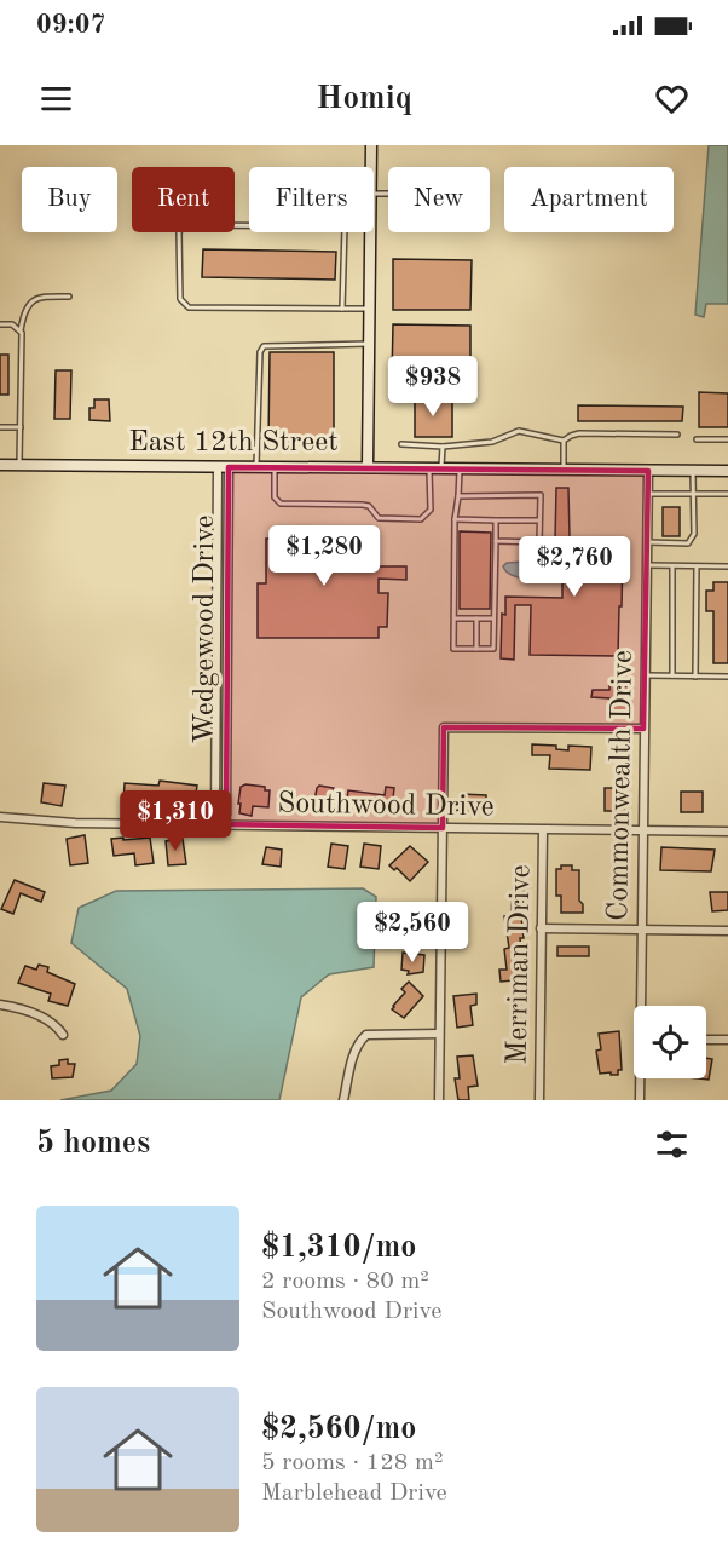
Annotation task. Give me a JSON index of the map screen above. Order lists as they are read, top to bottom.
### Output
{
  "streets": {
    "street": [
      "East 12th Street",
      "Wedgewood Drive",
      "Commonwealth Drive",
      "Southwood Drive",
      "Merriman Drive"
    ]
  },
  "crossings": [
    ["East 12th Street", "Wedgewood Drive"],
    ["East 12th Street", "Commonwealth Drive"],
    ["Wedgewood Drive", "Southwood Drive"],
    ["Commonwealth Drive", "Southwood Drive"],
    ["Southwood Drive", "Merriman Drive"]
  ],
  "page": {
    "status": "09:07",
    "header": "Homiq",
    "chip": [
      "Buy",
      "Rent",
      "Filters",
      "New",
      "Apartment"
    ],
    "price": [
      "$938",
      "$1,280",
      "$2,760",
      "$1,310",
      "$2,560"
    ],
    "heading": "5 homes",
    "list": [
      {
        "name": "$1,310/mo",
        "note": "2 rooms · 80 m² · Southwood Drive"
      },
      {
        "name": "$2,560/mo",
        "note": "5 rooms · 128 m² · Marblehead Drive"
      }
    ]
  }
}
